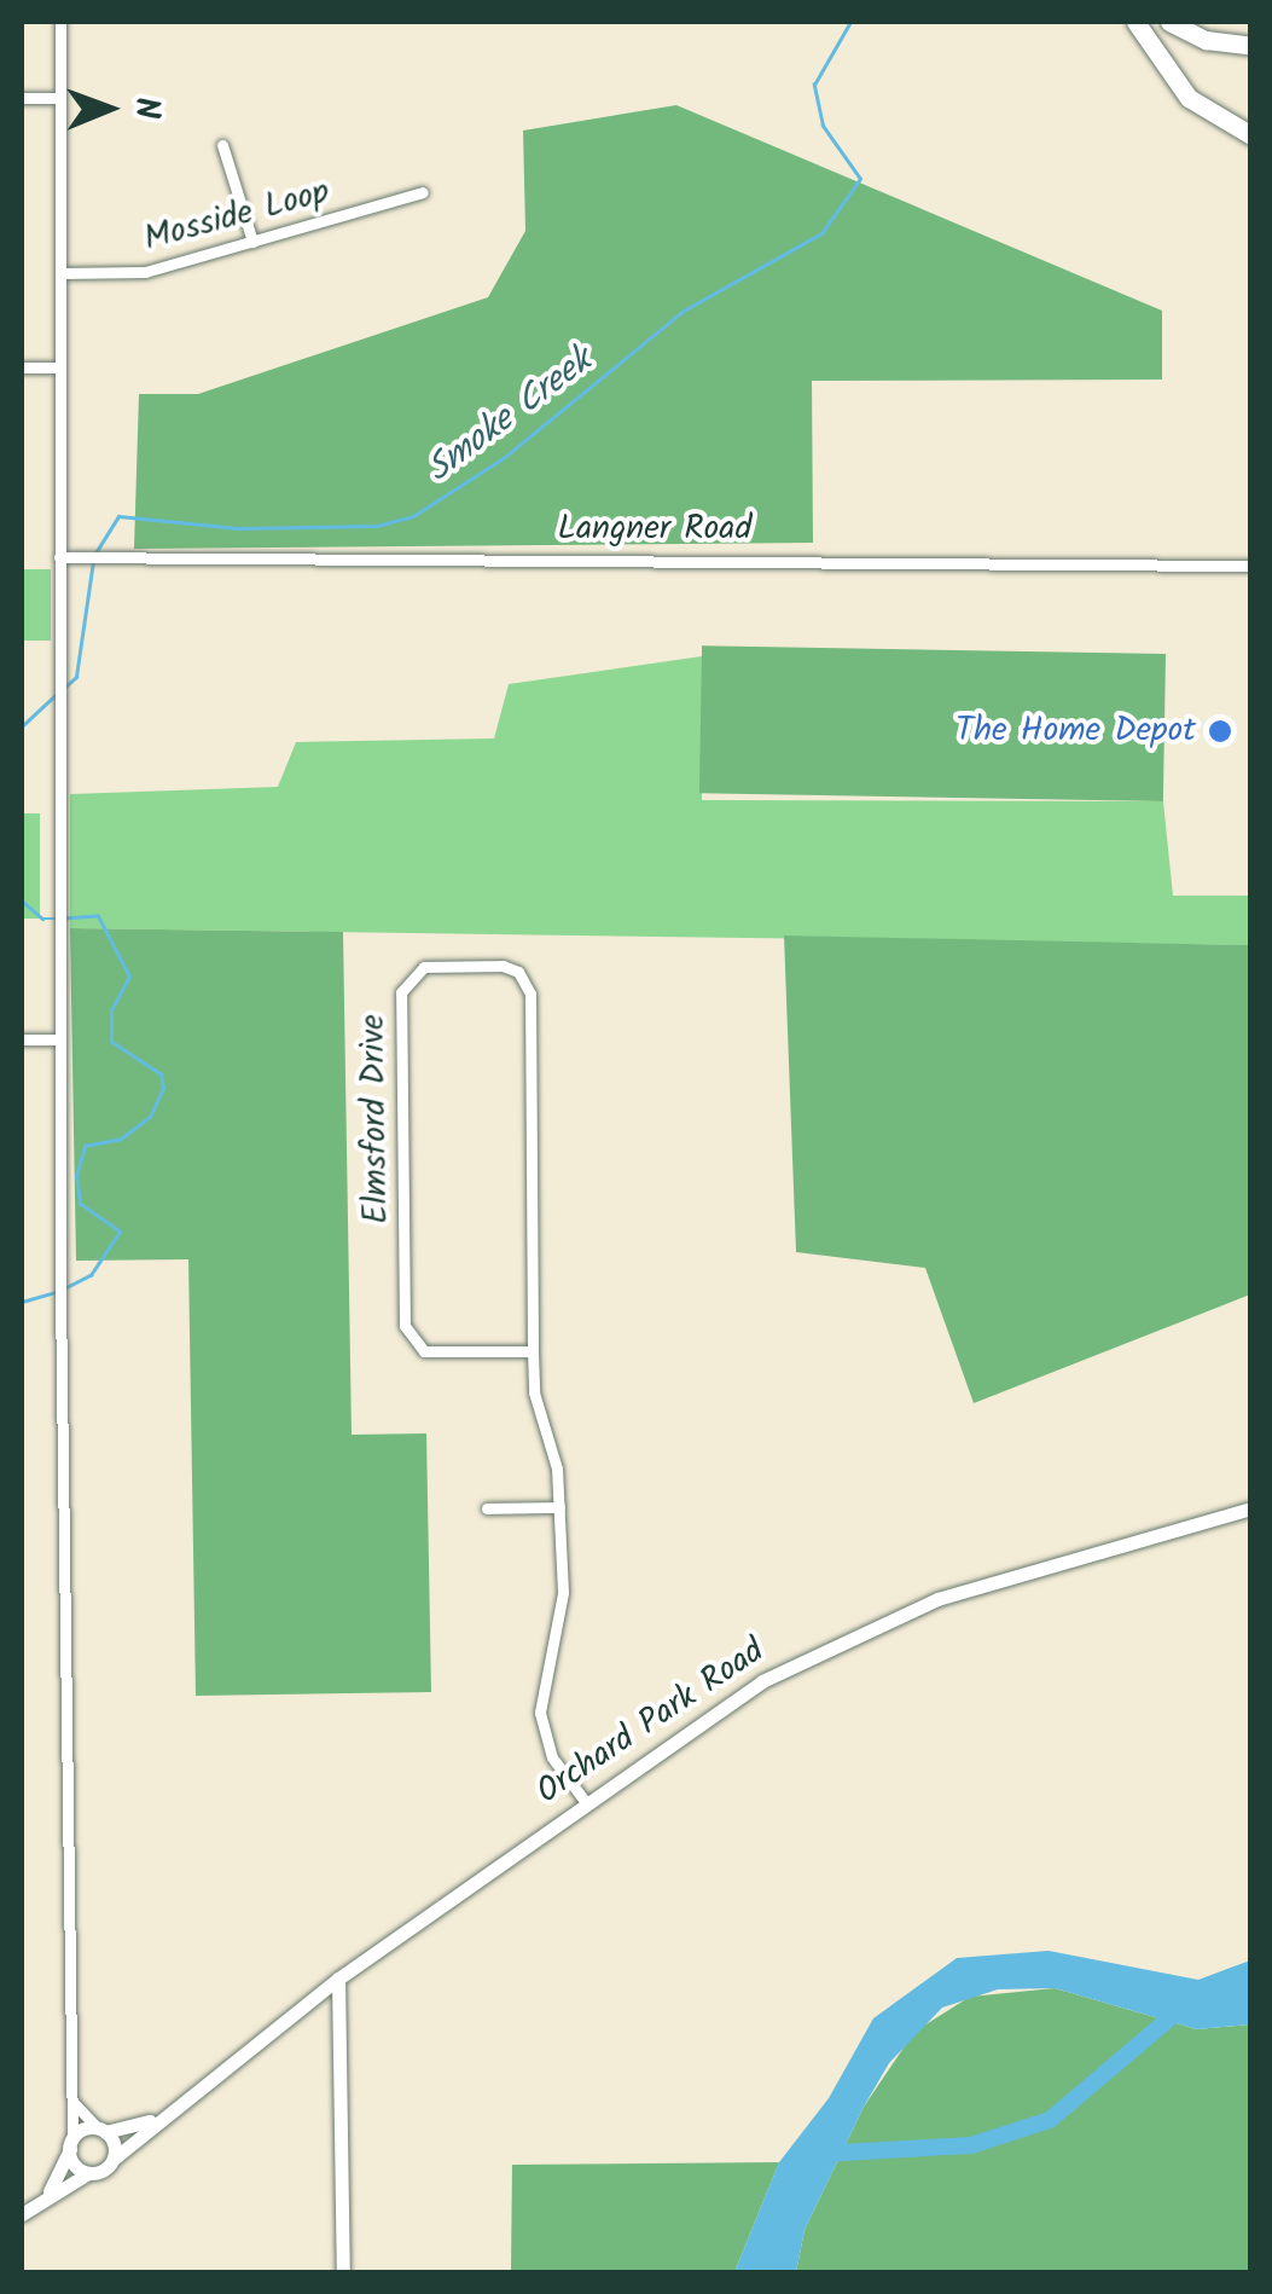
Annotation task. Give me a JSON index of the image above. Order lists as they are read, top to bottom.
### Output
{
  "streets": {
    "main road": ["Orchard Park Road"],
    "street": ["Mosside Loop", "Langner Road", "Elmsford Drive"]
  },
  "crossings": [
    ["Elmsford Drive", "Orchard Park Road"]
  ],
  "water": ["Smoke Creek"],
  "places": ["The Home Depot"],
  "north": "right"
}
